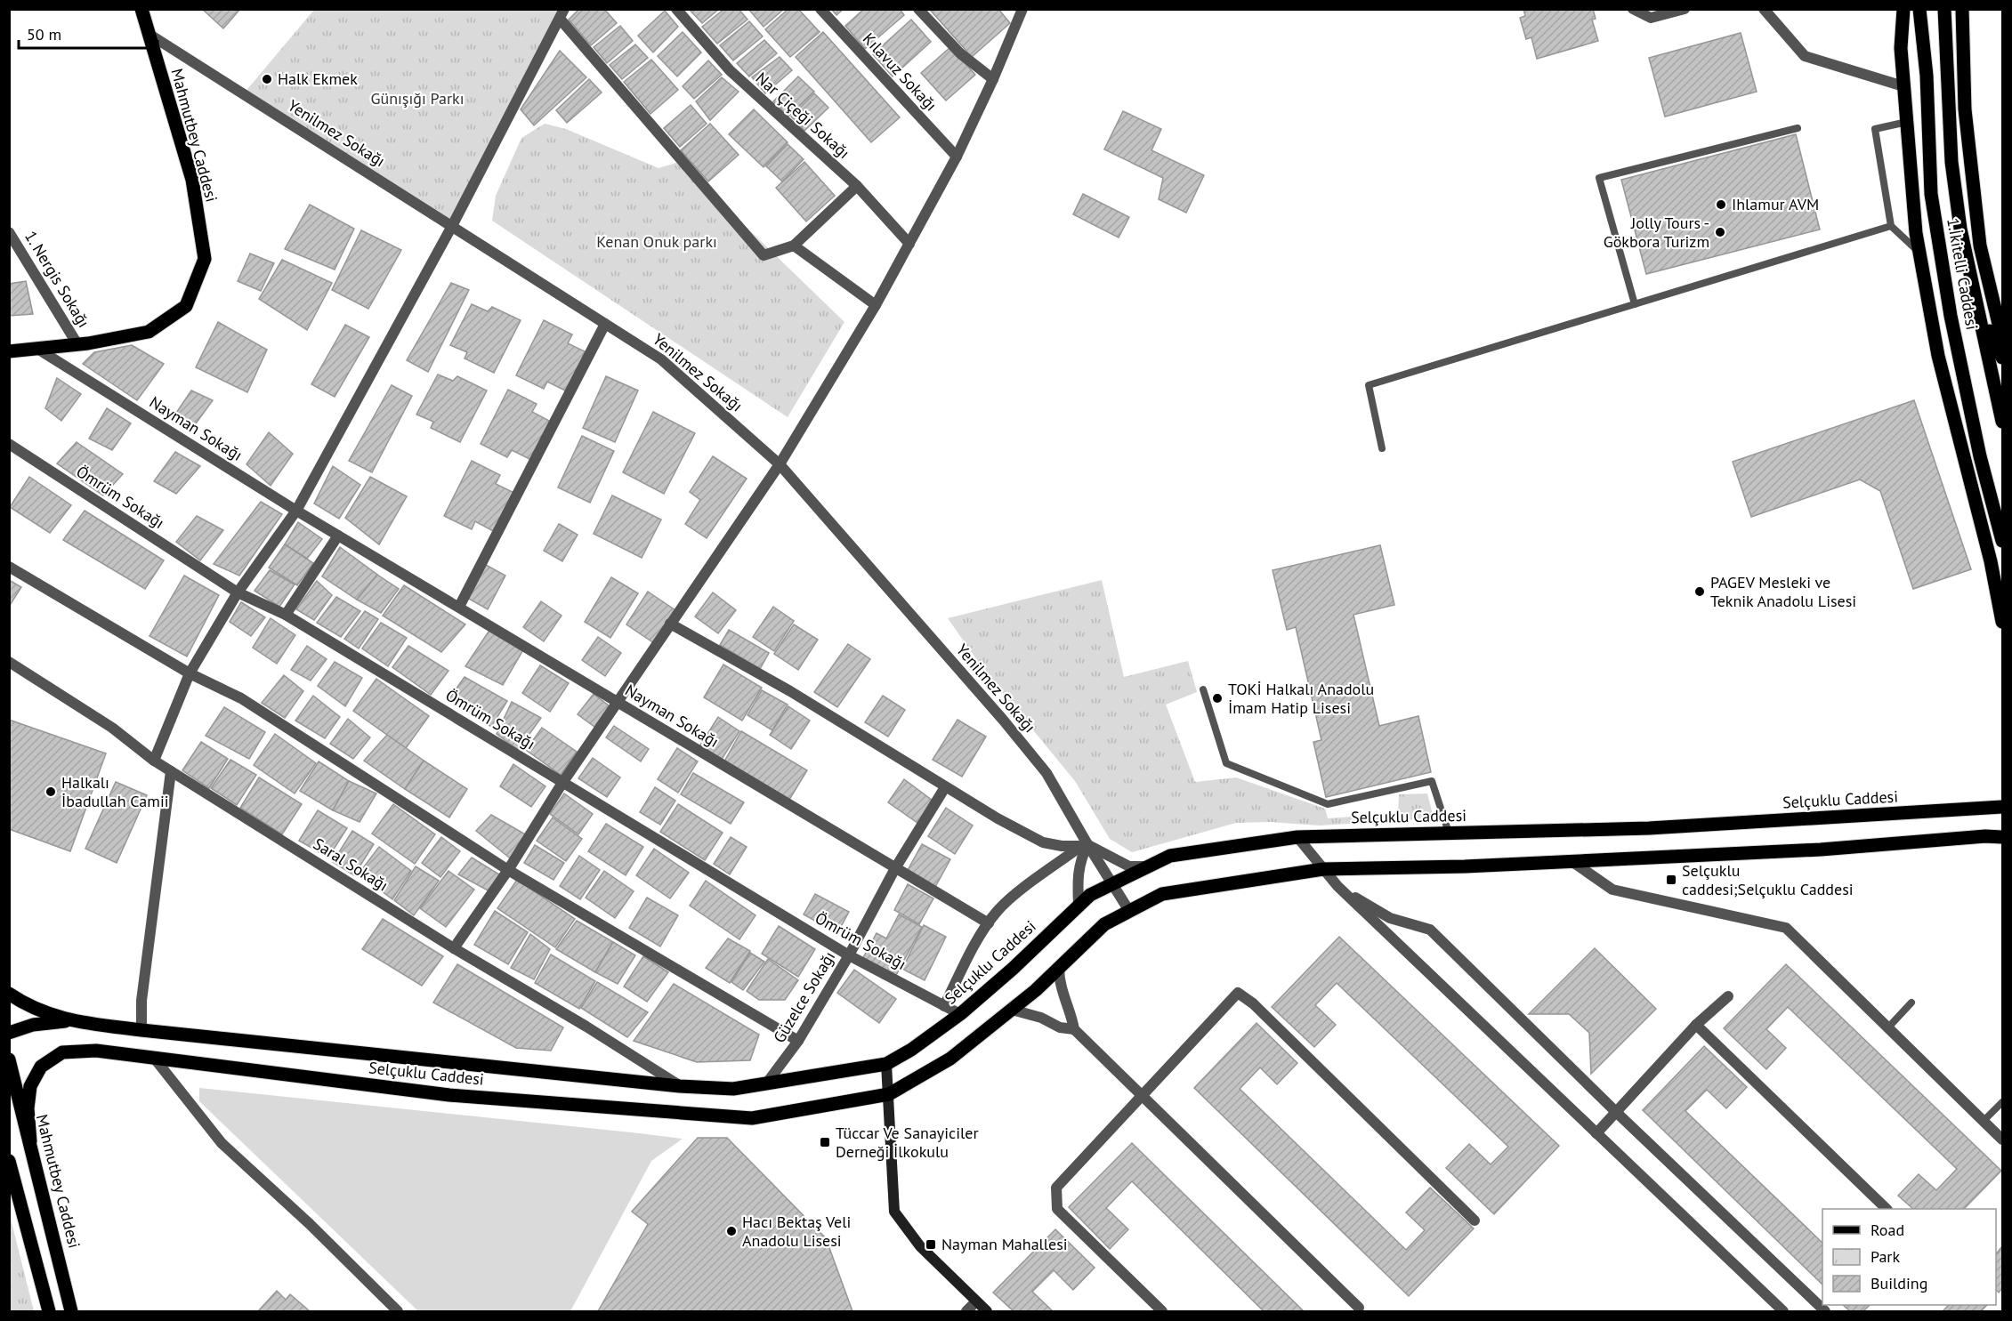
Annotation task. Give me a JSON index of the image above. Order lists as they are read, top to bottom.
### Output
{
  "streets": {
    "main road": ["Mahmutbey Caddesi", "1.İkitelli Caddesi", "Selçuklu Caddesi"],
    "street": [
      "Kılavuz Sokağı",
      "Nar Çiçeği Sokağı",
      "Yenilmez Sokağı",
      "1. Nergis Sokağı",
      "Nayman Sokağı",
      "Ömrüm Sokağı",
      "Saral Sokağı",
      "Güzelce Sokağı"
    ]
  },
  "crossings": [
    ["Yenilmez Sokağı", "Mahmutbey Caddesi"],
    ["Yenilmez Sokağı", "Selçuklu Caddesi"],
    ["Mahmutbey Caddesi", "1. Nergis Sokağı"],
    ["Mahmutbey Caddesi", "Nayman Sokağı"],
    ["Mahmutbey Caddesi", "Selçuklu Caddesi"],
    ["Nayman Sokağı", "Güzelce Sokağı"],
    ["Ömrüm Sokağı", "Selçuklu Caddesi"],
    ["Ömrüm Sokağı", "Güzelce Sokağı"],
    ["Selçuklu Caddesi", "Saral Sokağı"],
    ["Selçuklu Caddesi", "Güzelce Sokağı"]
  ],
  "parks": ["Günışığı Parkı", "Kenan Onuk parkı"],
  "places": {
    "other": [
      "Halk Ekmek",
      "Ihlamur AVM",
      "Jolly Tours - Gökbora Turizm",
      "PAGEV Mesleki ve Teknik Anadolu Lisesi",
      "TOKİ Halkalı Anadolu İmam Hatip Lisesi",
      "Halkalı İbadullah Camii",
      "Hacı Bektaş Veli Anadolu Lisesi"
    ],
    "transit": ["Selçuklu caddesi;Selçuklu Caddesi", "Tüccar Ve Sanayiciler Derneği İlkokulu", "Nayman Mahallesi"]
  },
  "legend": ["Road", "Park", "Building"],
  "scale_bar": "50 m"
}
